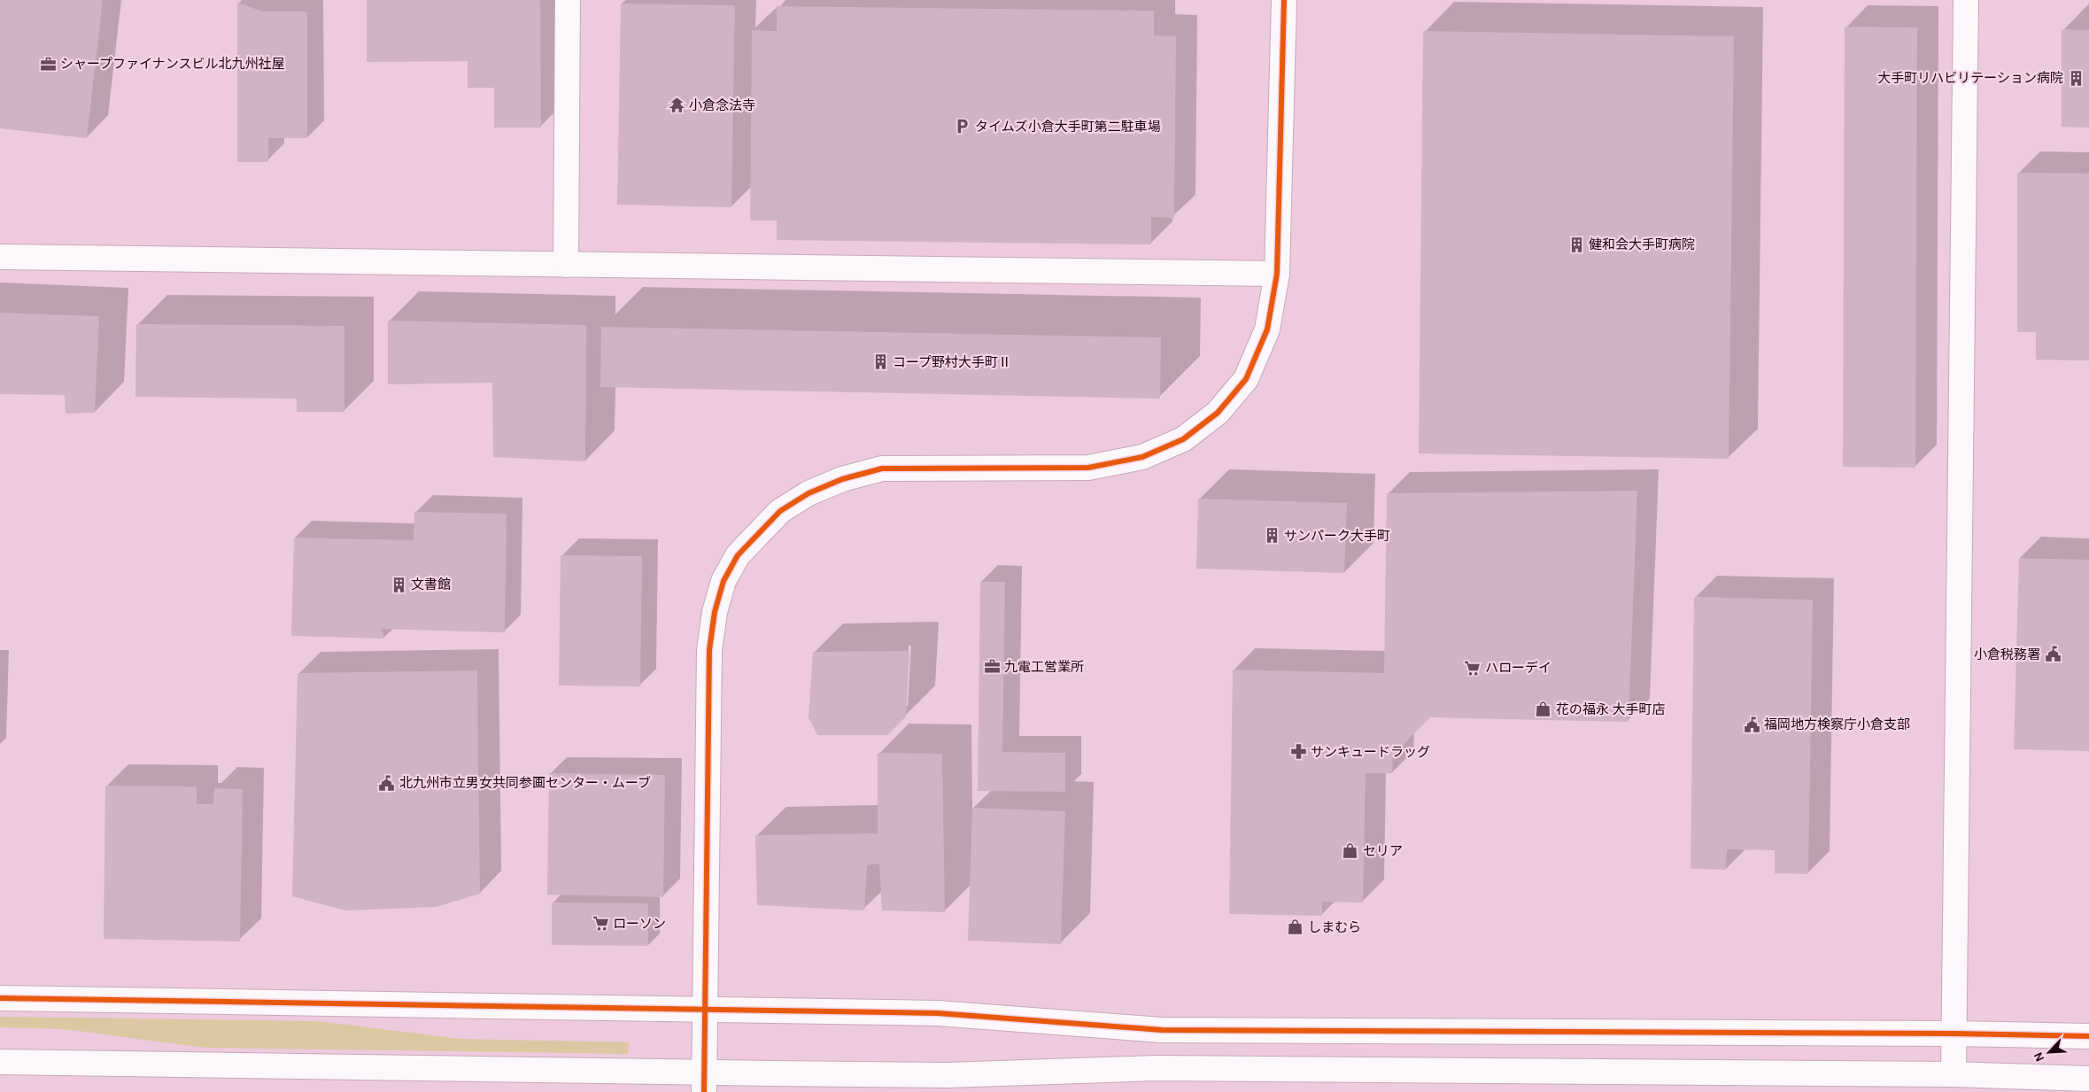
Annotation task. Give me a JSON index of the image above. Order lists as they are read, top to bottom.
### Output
{
  "places": {
    "office": ["シャープファイナンスビル北九州社屋", "九電工営業所"],
    "building": [
      "大手町リハビリテーション病院",
      "健和会大手町病院",
      "コープ野村大手町Ⅱ",
      "サンパーク大手町",
      "文書館"
    ],
    "temple": ["小倉念法寺"],
    "parking": ["タイムズ小倉大手町第二駐車場"],
    "public building": ["小倉税務署", "福岡地方検察庁小倉支部", "北九州市立男女共同参画センター・ムーブ"],
    "supermarket": ["ハローデイ", "ローソン"],
    "shop": ["花の福永 大手町店", "セリア", "しまむら"],
    "pharmacy": ["サンキュードラッグ"]
  },
  "north": "bottom left"
}
